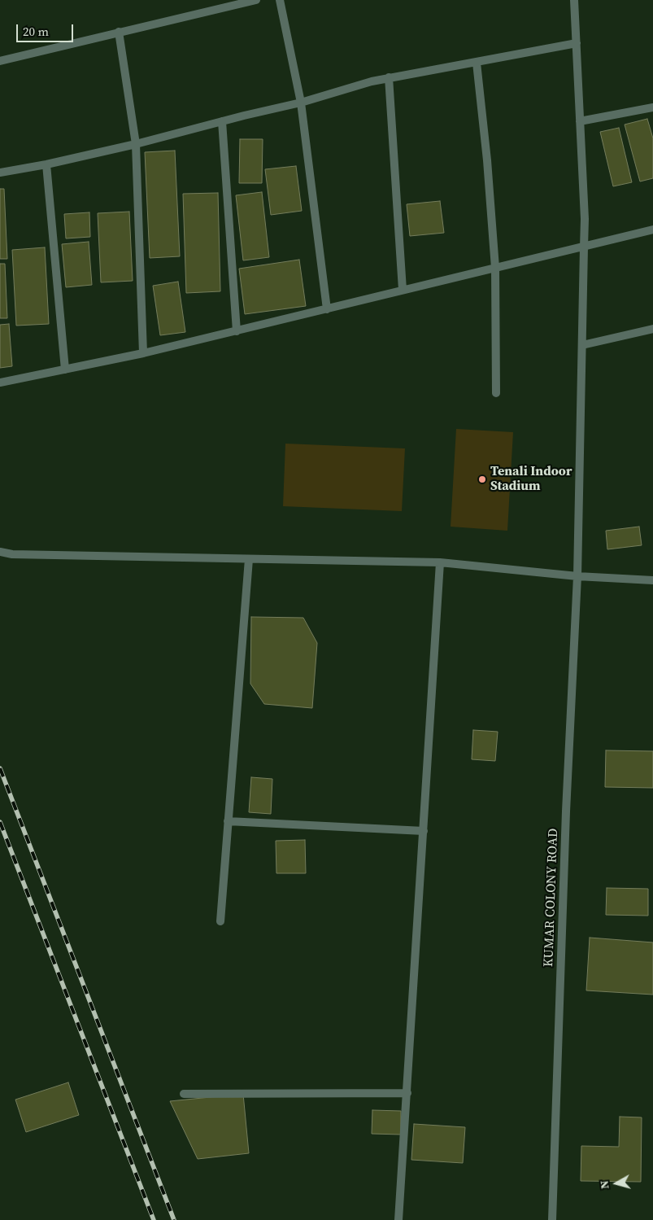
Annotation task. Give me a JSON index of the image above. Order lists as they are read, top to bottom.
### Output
{
  "streets": {
    "street": ["KUMAR COLONY ROAD"]
  },
  "places": ["Tenali Indoor Stadium"],
  "scale_bar": "20 m",
  "north": "left"
}
